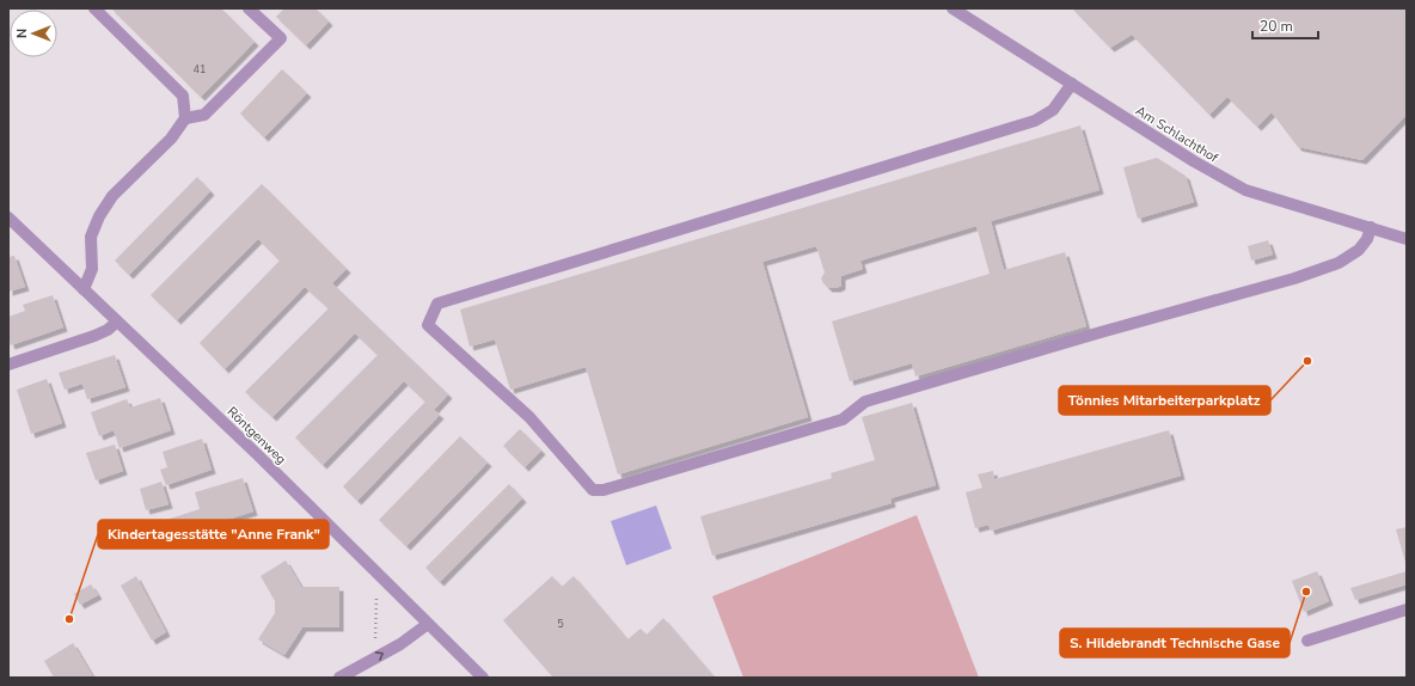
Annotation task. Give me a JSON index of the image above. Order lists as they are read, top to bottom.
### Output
{
  "streets": {
    "street": ["Am Schlachthof", "Röntgenweg"]
  },
  "places": ["Tönnies Mitarbeiterparkplatz", "S. Hildebrandt Technische Gase", "Kindertagesstätte \"Anne Frank\""],
  "house_numbers": ["41", "5"],
  "scale_bar": "20 m",
  "north": "left"
}
